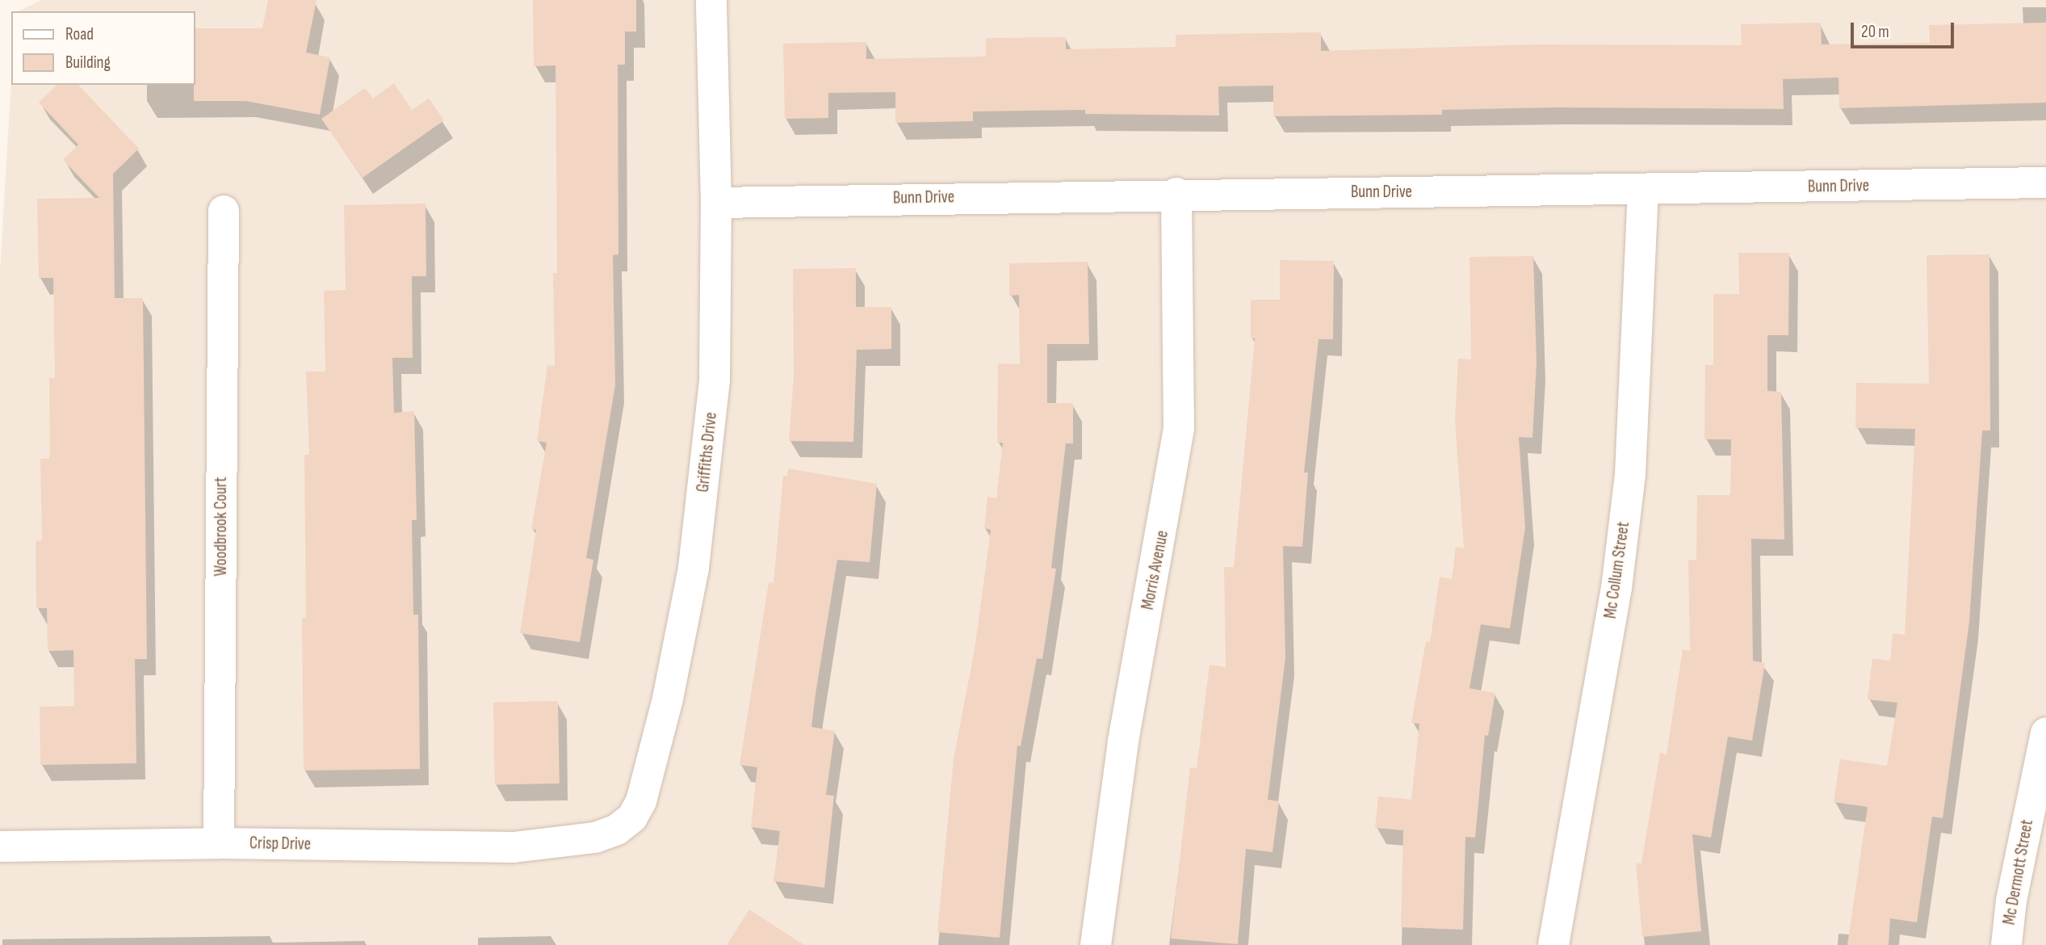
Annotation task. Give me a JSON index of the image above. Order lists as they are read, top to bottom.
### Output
{
  "streets": {
    "street": [
      "Bunn Drive",
      "Griffiths Drive",
      "Woodbrook Court",
      "Morris Avenue",
      "Mc Collum Street",
      "Crisp Drive",
      "Mc Dermott Street"
    ]
  },
  "crossings": [
    ["Bunn Drive", "Griffiths Drive"],
    ["Bunn Drive", "Morris Avenue"],
    ["Bunn Drive", "Mc Collum Street"],
    ["Griffiths Drive", "Crisp Drive"],
    ["Woodbrook Court", "Crisp Drive"]
  ],
  "legend": ["Road", "Building"],
  "scale_bar": "20 m"
}
